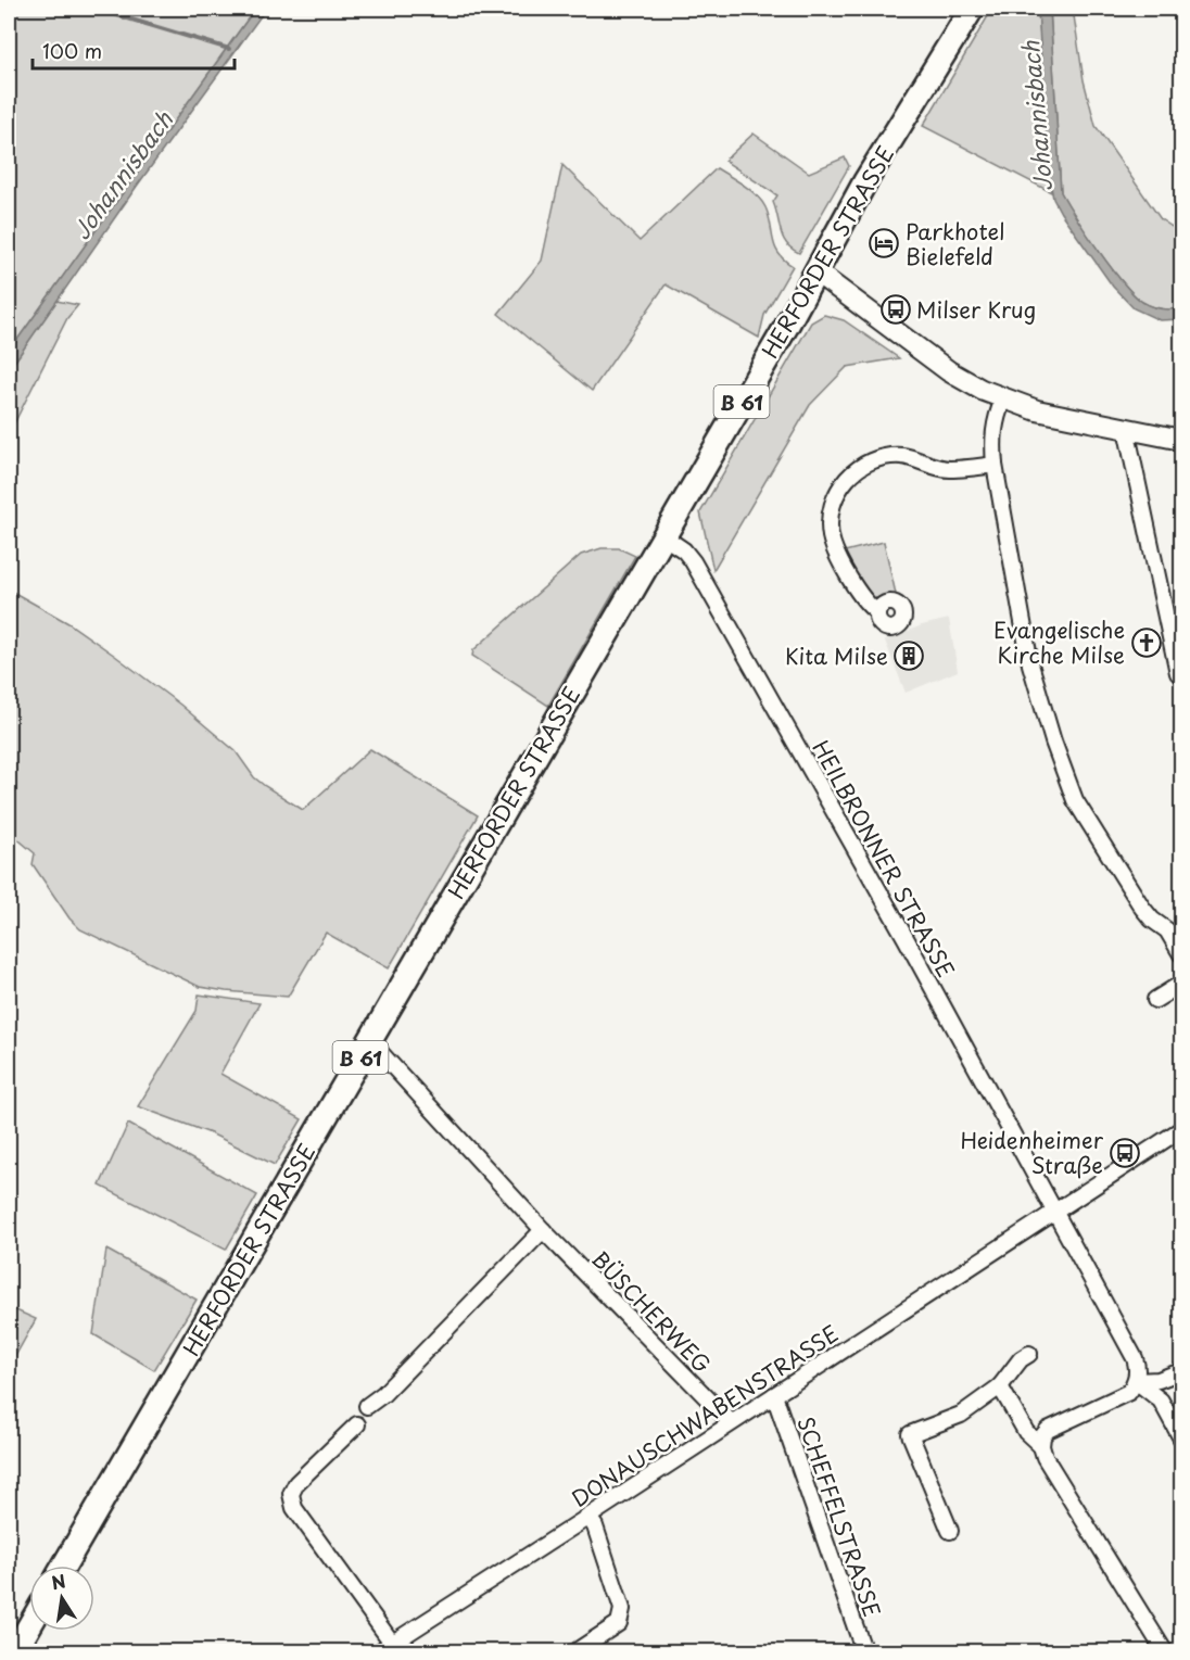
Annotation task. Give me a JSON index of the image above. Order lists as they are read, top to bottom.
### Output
{
  "streets": {
    "main road": ["HERFORDER STRASSE", "B 61"],
    "street": [
      "HEILBRONNER STRASSE",
      "BÜSCHERWEG",
      "DONAUSCHWABENSTRASSE",
      "SCHEFFELSTRASSE"
    ]
  },
  "crossings": [
    ["HERFORDER STRASSE", "HEILBRONNER STRASSE"],
    ["HERFORDER STRASSE", "BÜSCHERWEG"],
    ["HEILBRONNER STRASSE", "DONAUSCHWABENSTRASSE"],
    ["BÜSCHERWEG", "DONAUSCHWABENSTRASSE"],
    ["DONAUSCHWABENSTRASSE", "SCHEFFELSTRASSE"]
  ],
  "water": ["Johannisbach"],
  "places": {
    "hotel": ["Parkhotel Bielefeld"],
    "bus stop": ["Milser Krug", "Heidenheimer Straße"],
    "church": ["Evangelische Kirche Milse"],
    "building": ["Kita Milse"]
  },
  "scale_bar": "100 m",
  "north": "top"
}
